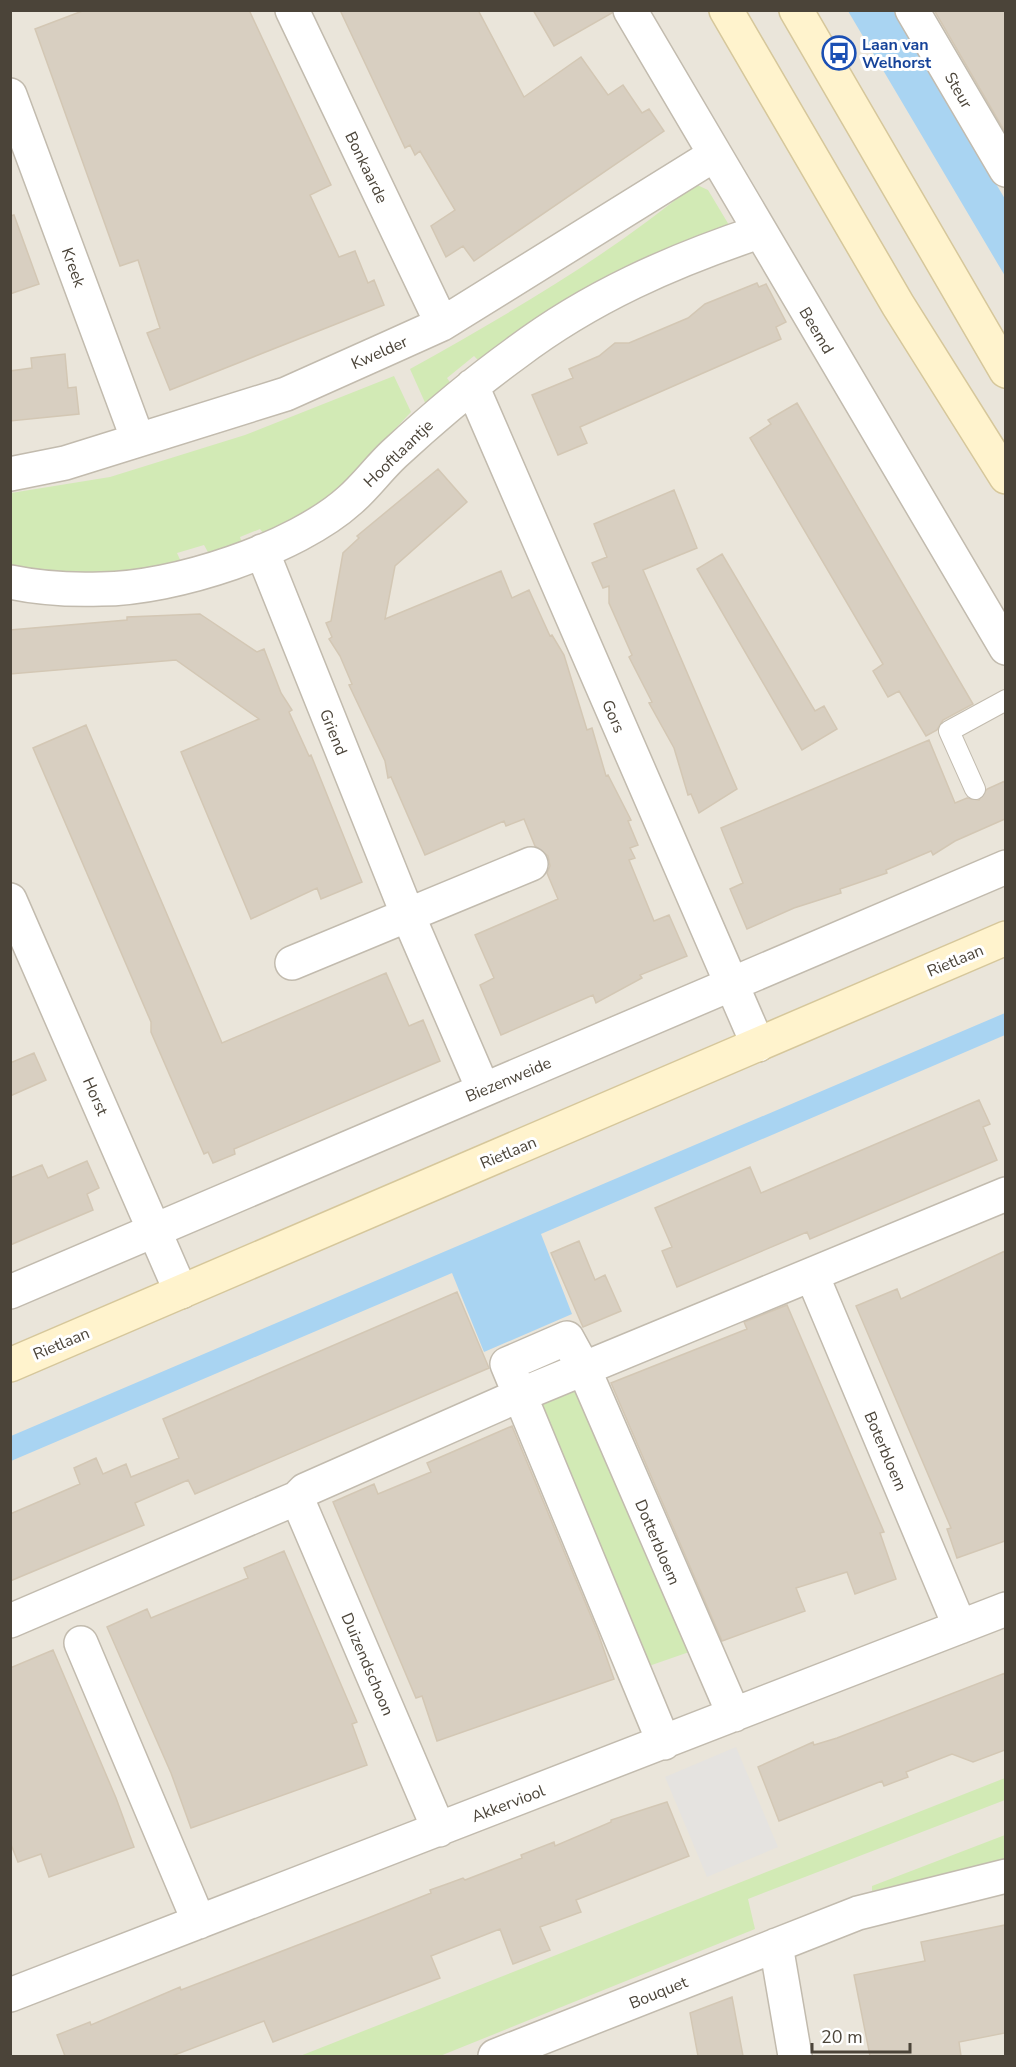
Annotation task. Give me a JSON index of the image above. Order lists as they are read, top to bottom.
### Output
{
  "streets": {
    "street": [
      "Steur",
      "Bonkaarde",
      "Kreek",
      "Beemd",
      "Kwelder",
      "Hooftlaantje",
      "Gors",
      "Griend",
      "Rietlaan",
      "Biezenweide",
      "Horst",
      "Boterbloem",
      "Dotterbloem",
      "Duizendschoon",
      "Akkerviool",
      "Bouquet"
    ]
  },
  "crossings": [
    ["Bonkaarde", "Kwelder"],
    ["Kreek", "Kwelder"],
    ["Beemd", "Kwelder"],
    ["Beemd", "Hooftlaantje"],
    ["Hooftlaantje", "Gors"],
    ["Hooftlaantje", "Griend"],
    ["Gors", "Rietlaan"],
    ["Gors", "Biezenweide"],
    ["Griend", "Biezenweide"],
    ["Rietlaan", "Horst"],
    ["Biezenweide", "Horst"],
    ["Boterbloem", "Akkerviool"],
    ["Dotterbloem", "Akkerviool"],
    ["Duizendschoon", "Akkerviool"]
  ],
  "places": {
    "bus stop": ["Laan van Welhorst"]
  },
  "scale_bar": "20 m"
}
